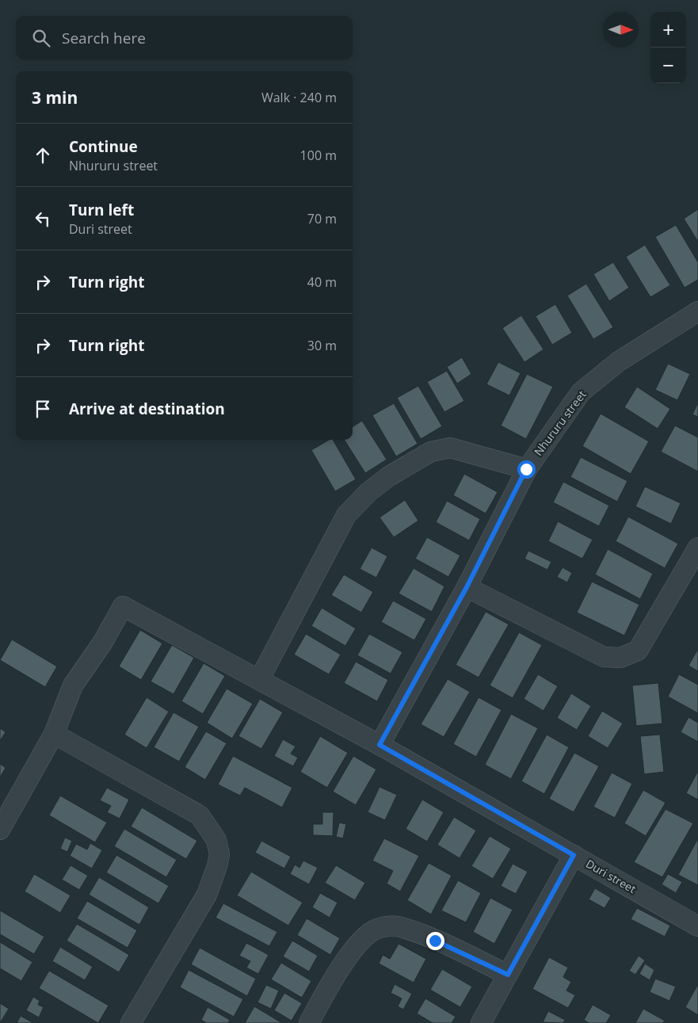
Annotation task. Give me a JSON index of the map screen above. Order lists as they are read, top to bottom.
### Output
{
  "streets": {
    "street": ["Nhururu street", "Duri street"]
  },
  "crossings": [
    ["Nhururu street", "Duri street"]
  ],
  "north": "right",
  "page": {
    "map_buttons": ["+", "−"],
    "search": "Search here",
    "heading": ["3 min", "Walk · 240 m"],
    "list": [
      ["Continue", "Nhururu street", "100 m"],
      ["Turn left", "Duri street", "70 m"],
      ["Turn right", "40 m"],
      ["Turn right", "30 m"],
      "Arrive at destination"
    ]
  }
}
